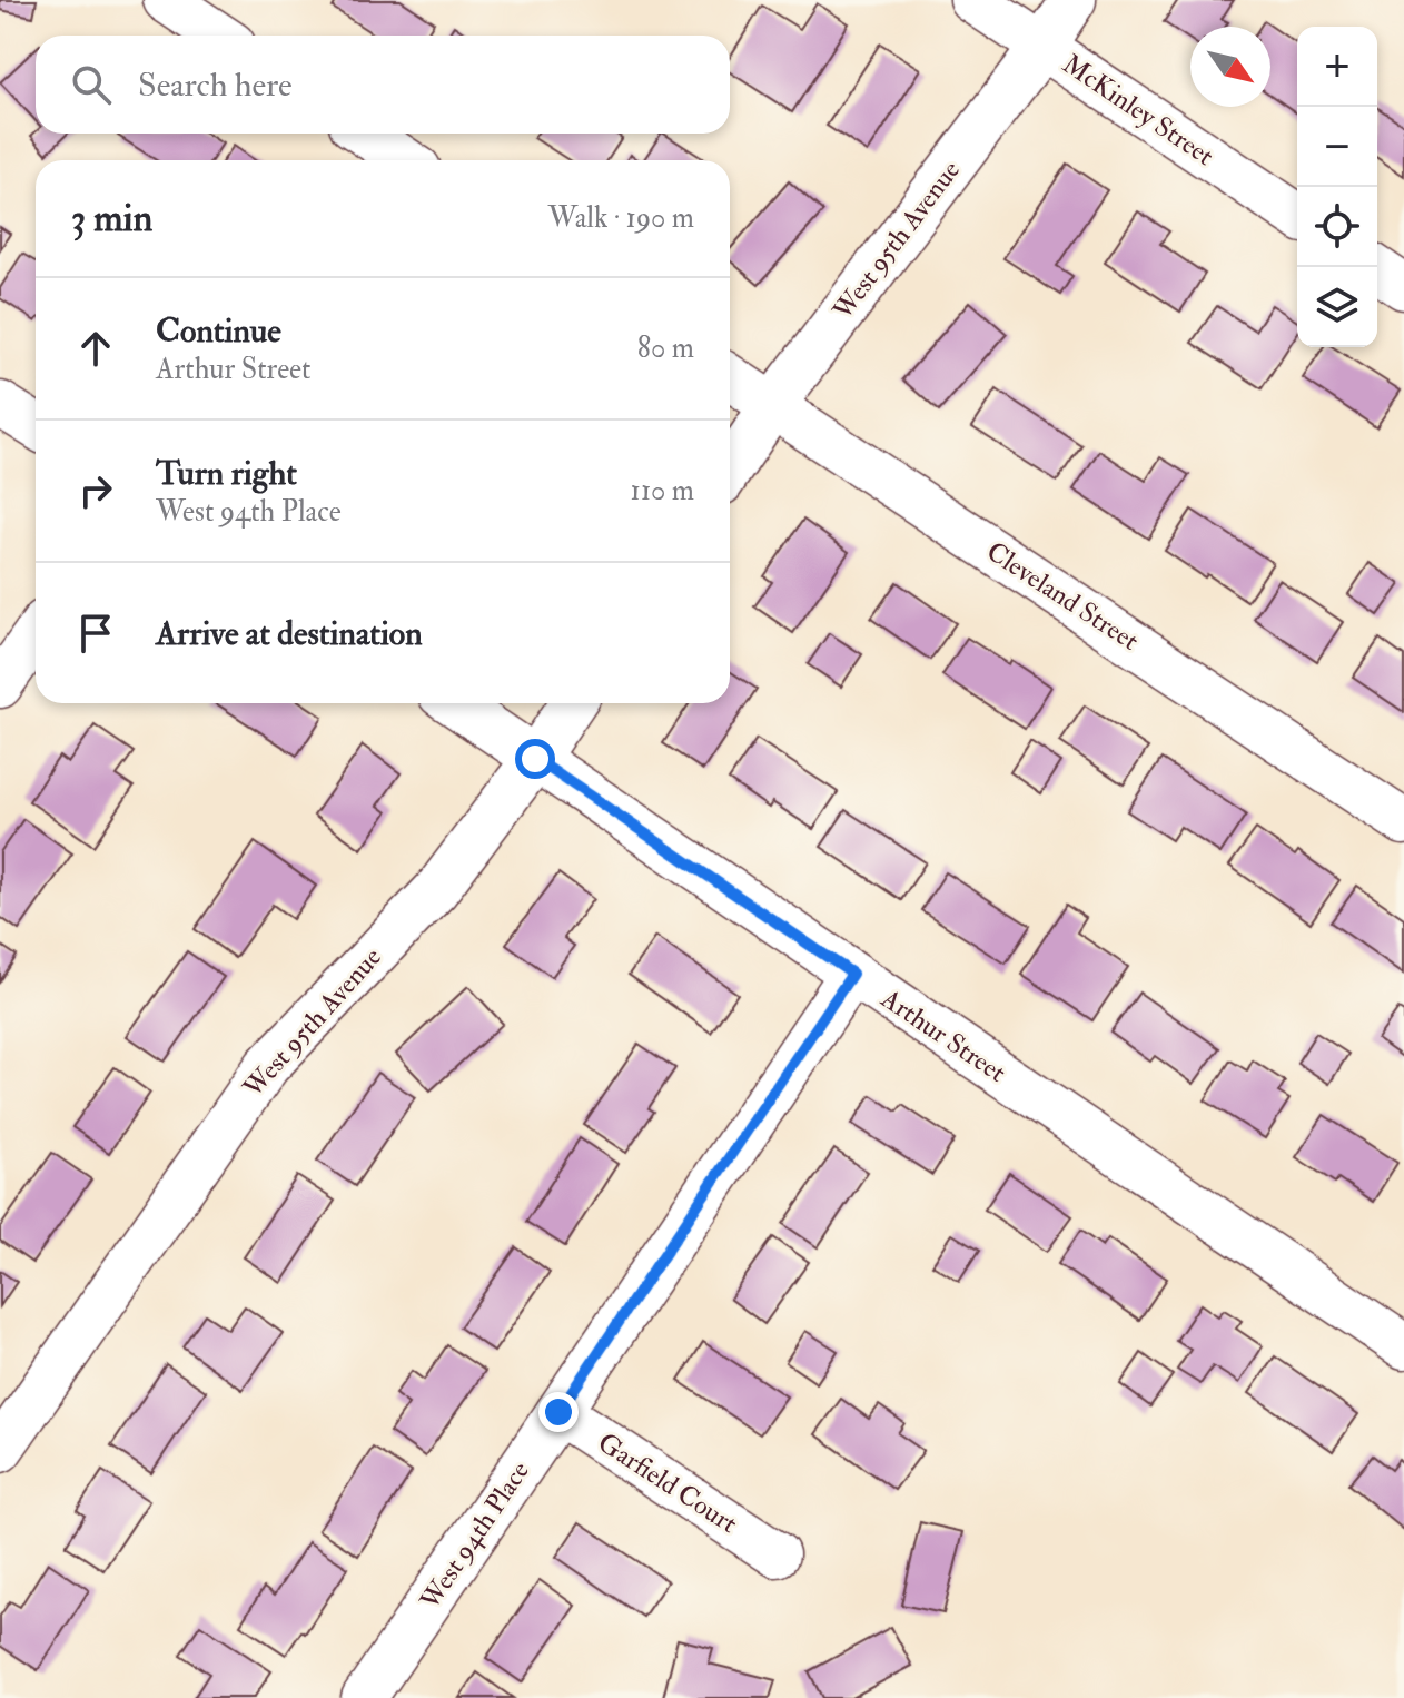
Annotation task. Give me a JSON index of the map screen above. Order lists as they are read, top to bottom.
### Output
{
  "streets": {
    "street": [
      "McKinley Street",
      "West 95th Avenue",
      "Cleveland Street",
      "Arthur Street",
      "Garfield Court",
      "West 94th Place"
    ]
  },
  "crossings": [
    ["McKinley Street", "West 95th Avenue"],
    ["West 95th Avenue", "Cleveland Street"],
    ["West 95th Avenue", "Arthur Street"],
    ["Arthur Street", "West 94th Place"],
    ["Garfield Court", "West 94th Place"]
  ],
  "north": "bottom right",
  "page": {
    "map_buttons": ["+", "−"],
    "search": "Search here",
    "heading": ["3 min", "Walk · 190 m"],
    "list": [
      ["Continue", "Arthur Street", "80 m"],
      ["Turn right", "West 94th Place", "110 m"],
      "Arrive at destination"
    ]
  }
}
